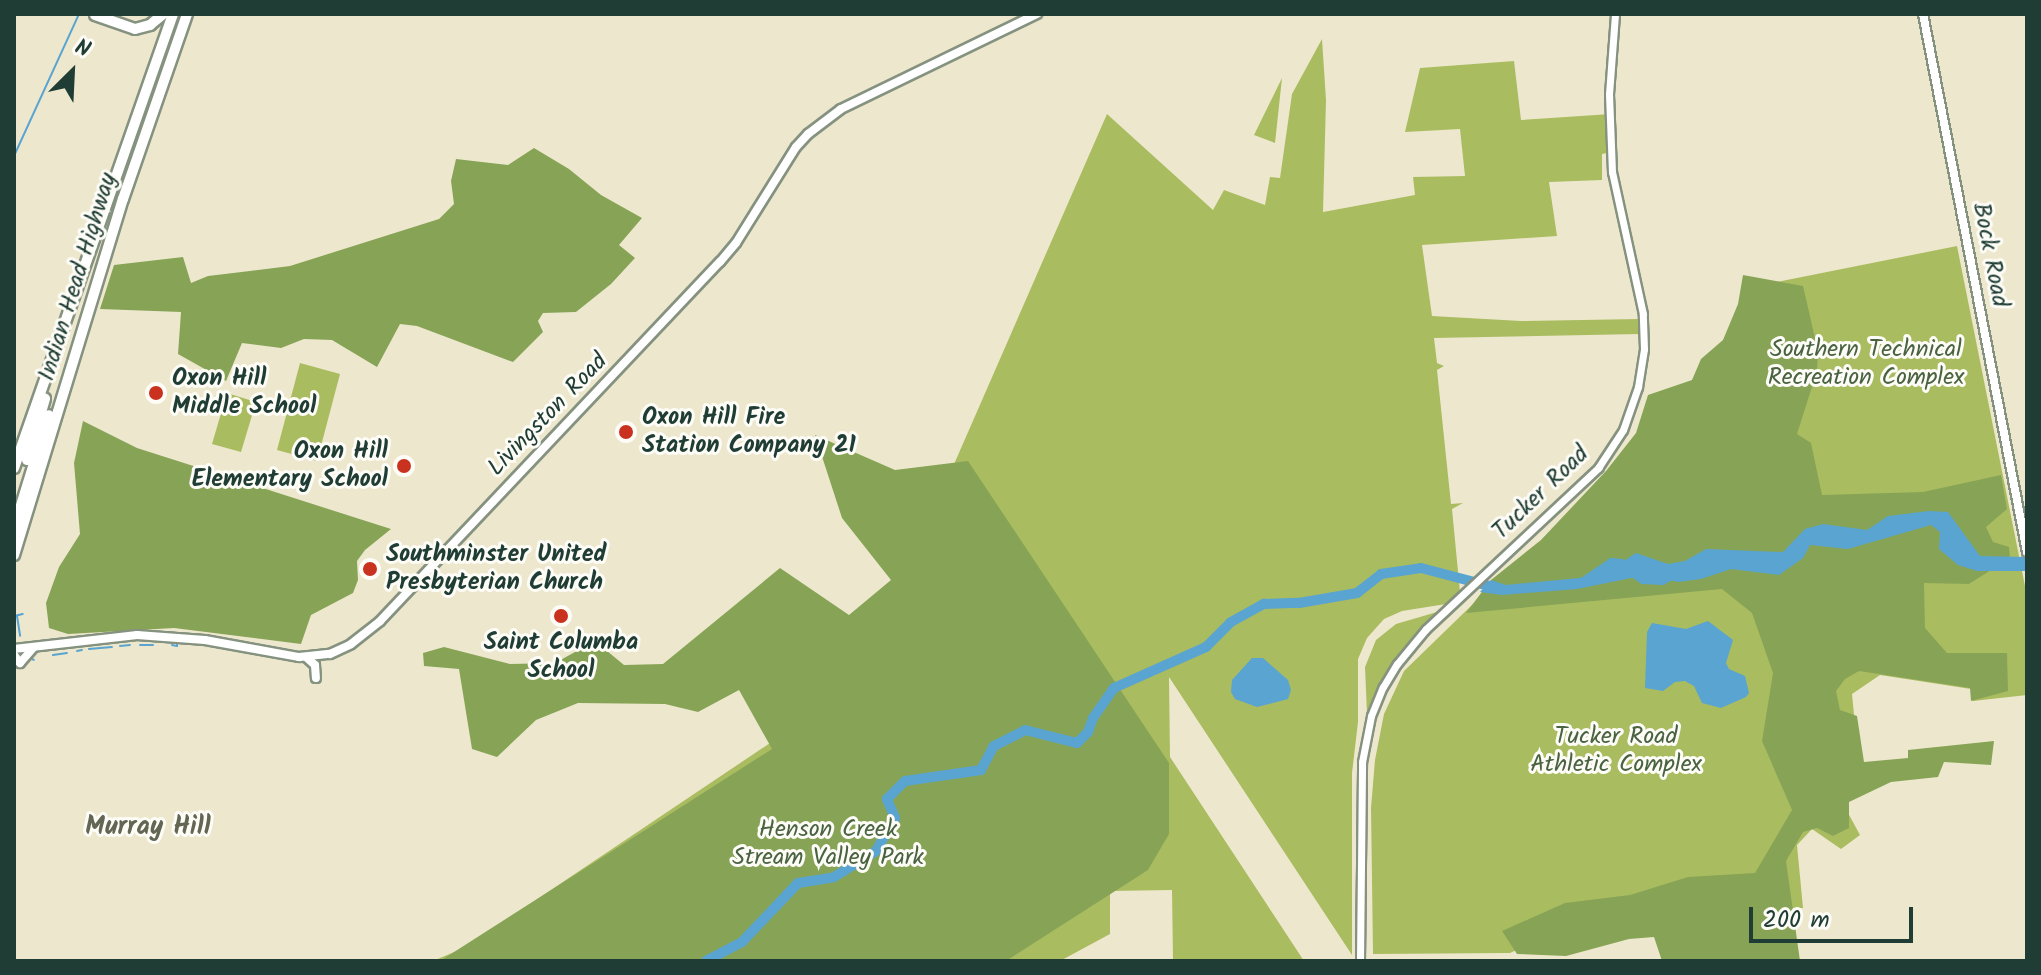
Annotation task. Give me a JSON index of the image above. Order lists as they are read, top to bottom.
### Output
{
  "streets": {
    "highway": ["Indian Head Highway"],
    "main road": ["Bock Road", "Livingston Road"],
    "street": ["Tucker Road"]
  },
  "districts": ["Murray Hill"],
  "parks": ["Southern Technical Recreation Complex", "Tucker Road Athletic Complex", "Henson Creek Stream Valley Park"],
  "places": [
    "Oxon Hill Middle School",
    "Oxon Hill Fire Station Company 21",
    "Oxon Hill Elementary School",
    "Southminster United Presbyterian Church",
    "Saint Columba School"
  ],
  "scale_bar": "200 m",
  "north": "top right"
}
